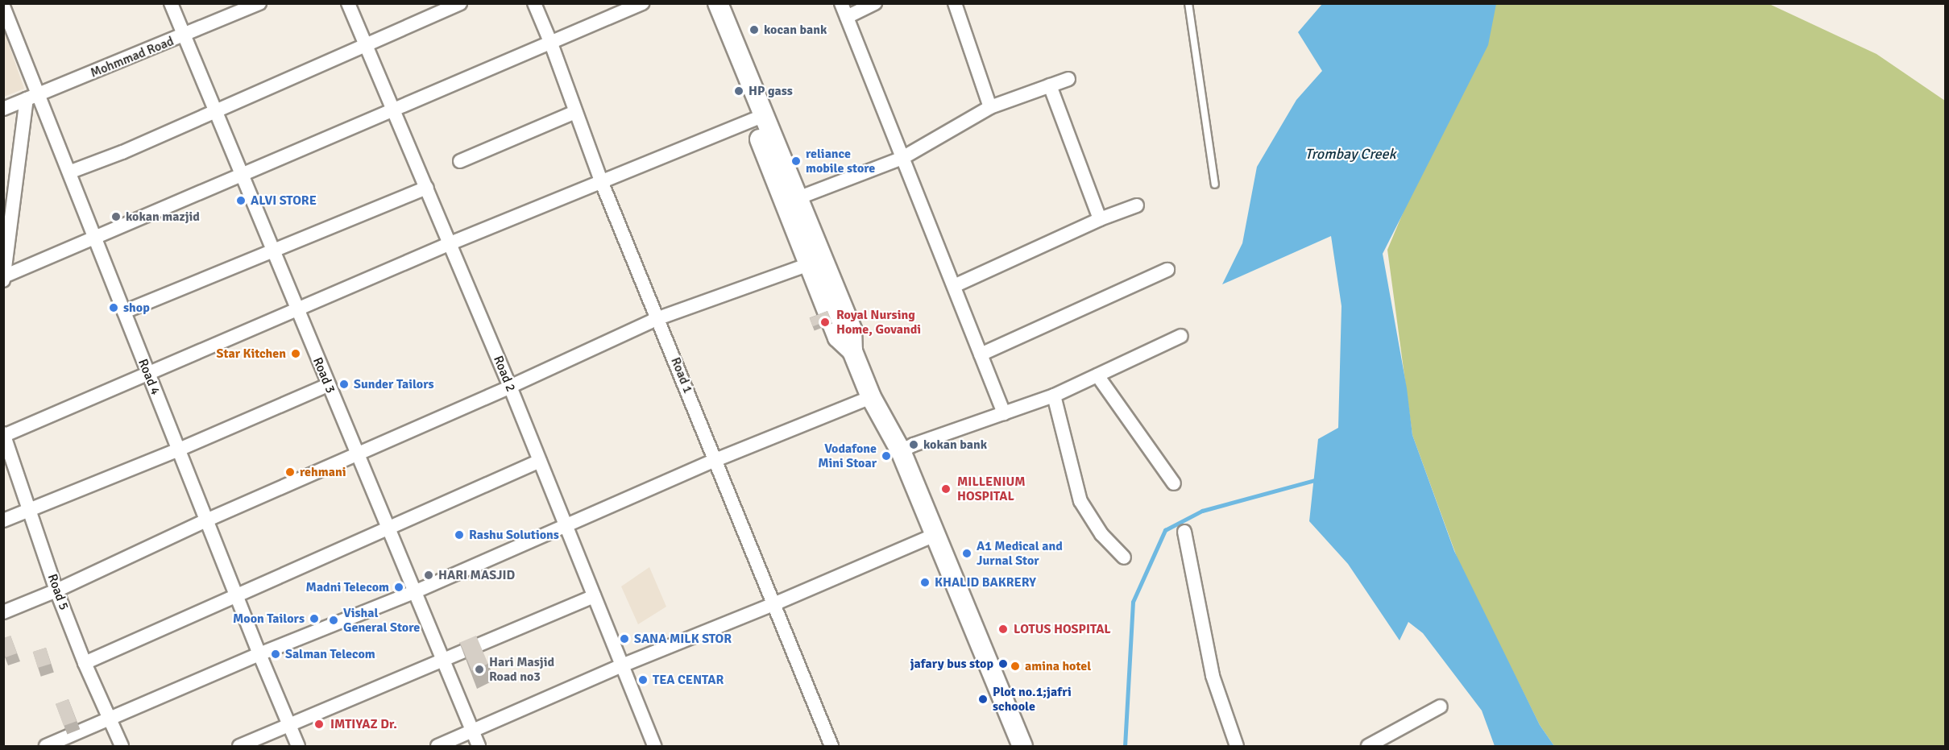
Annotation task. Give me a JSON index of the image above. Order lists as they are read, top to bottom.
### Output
{
  "streets": {
    "street": [
      "Mohmmad Road",
      "Road 2",
      "Road 3",
      "Road 1",
      "Road 4",
      "Road 5"
    ]
  },
  "crossings": [
    ["Mohmmad Road", "Road 3"],
    ["Mohmmad Road", "Road 4"]
  ],
  "water": ["Trombay Creek"],
  "places": [
    "kocan bank",
    "HP gass",
    "reliance mobile store",
    "ALVI STORE",
    "kokan mazjid",
    "shop",
    "Royal Nursing Home, Govandi",
    "Star Kitchen",
    "Sunder Tailors",
    "kokan bank",
    "Vodafone Mini Stoar",
    "rehmani",
    "MILLENIUM HOSPITAL",
    "Rashu Solutions",
    "A1 Medical and Jurnal Stor",
    "HARI MASJID",
    "KHALID BAKRERY",
    "Madni Telecom",
    "Moon Tailors",
    "Vishal General Store",
    "LOTUS HOSPITAL",
    "SANA MILK STOR",
    "Salman Telecom",
    "jafary bus stop",
    "amina hotel",
    "Hari Masjid Road no3",
    "TEA CENTAR",
    "Plot no.1;jafri schoole",
    "IMTIYAZ Dr."
  ]
}
